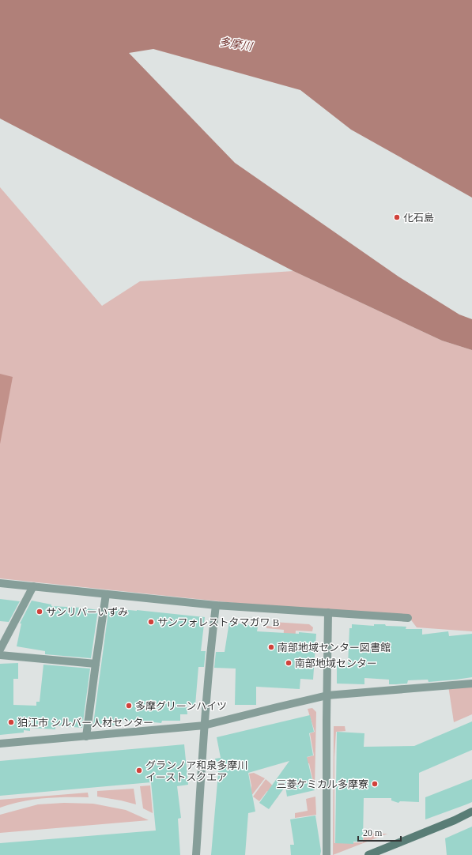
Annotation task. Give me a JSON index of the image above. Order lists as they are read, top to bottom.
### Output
{
  "water": ["多摩川"],
  "places": [
    "化石島",
    "サンリバーいずみ",
    "サンフォレストタマガワ B",
    "南部地域センター図書館",
    "南部地域センター",
    "多摩グリーンハイツ",
    "狛江市 シルバー人材センター",
    "グランノア和泉多摩川 イーストスクエア",
    "三菱ケミカル多摩寮"
  ],
  "scale_bar": "20 m"
}
